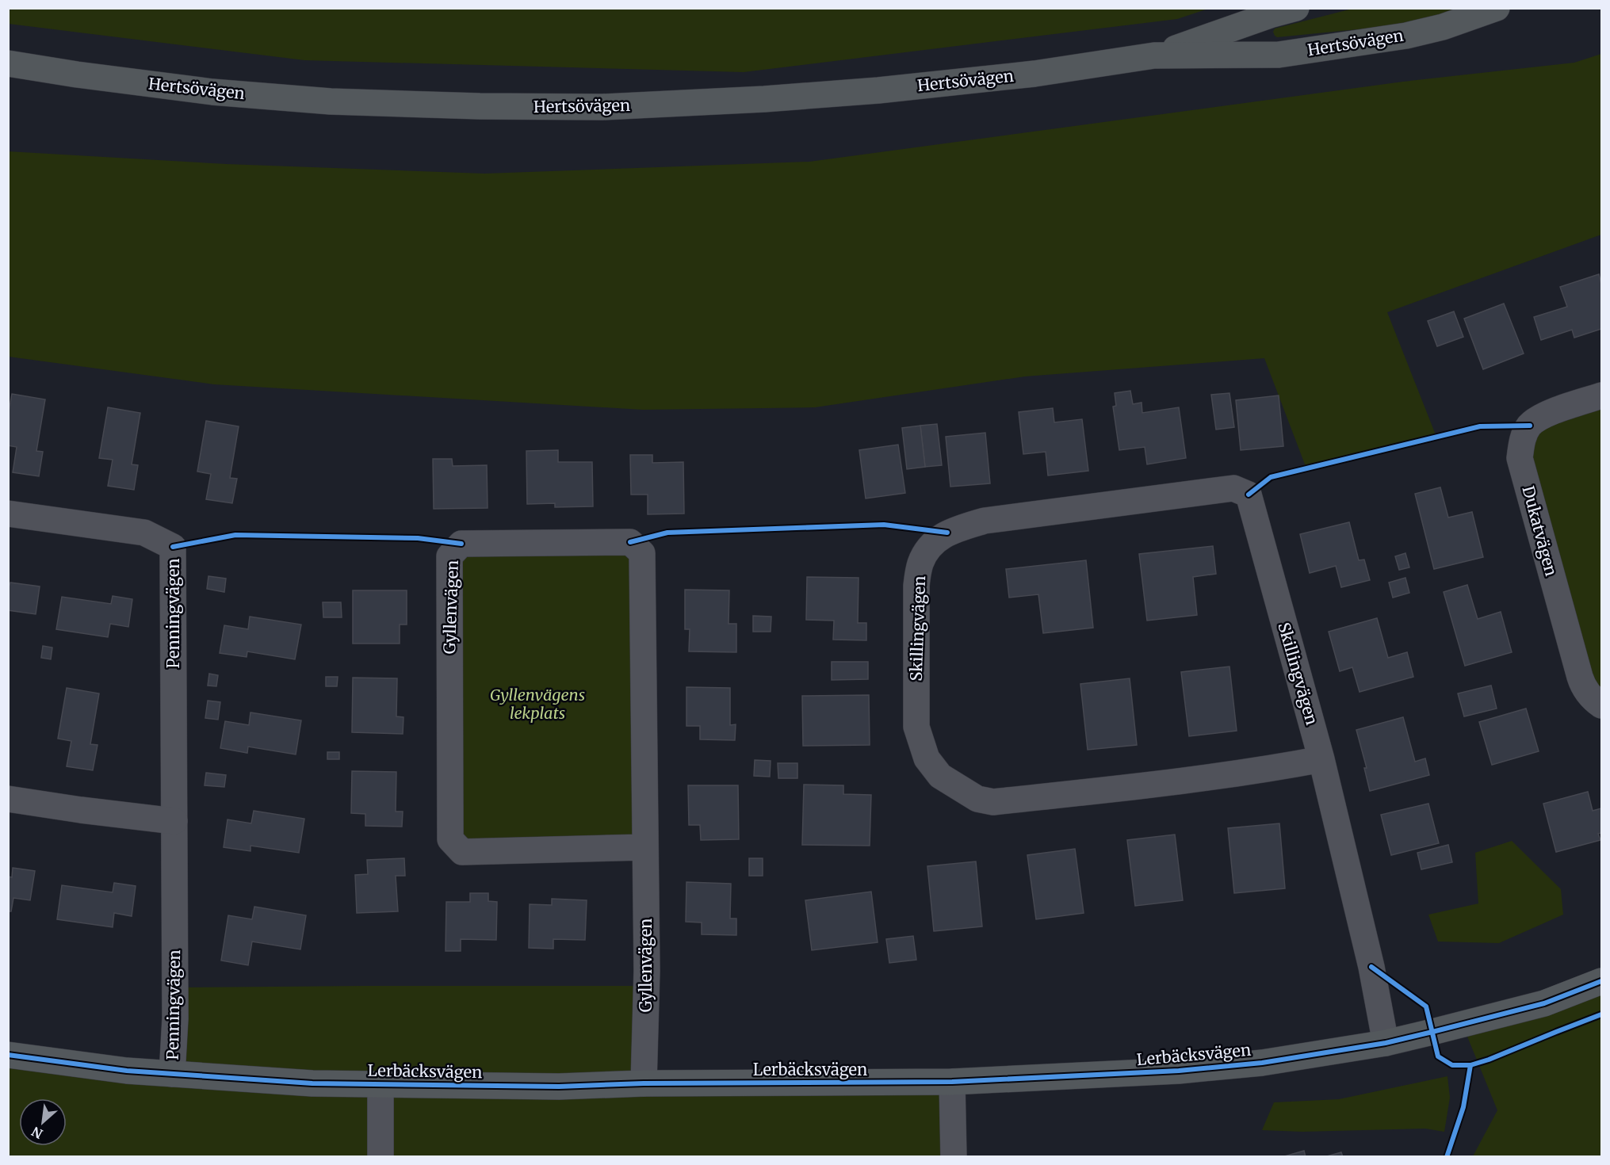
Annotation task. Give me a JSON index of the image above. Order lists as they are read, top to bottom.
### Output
{
  "streets": {
    "main road": ["Hertsövägen", "Lerbäcksvägen"],
    "street": [
      "Dukatvägen",
      "Gyllenvägen",
      "Penningvägen",
      "Skillingvägen"
    ]
  },
  "crossings": [
    ["Gyllenvägen", "Lerbäcksvägen"],
    ["Penningvägen", "Lerbäcksvägen"],
    ["Skillingvägen", "Lerbäcksvägen"]
  ],
  "parks": ["Gyllenvägens lekplats"],
  "north": "bottom left"
}
